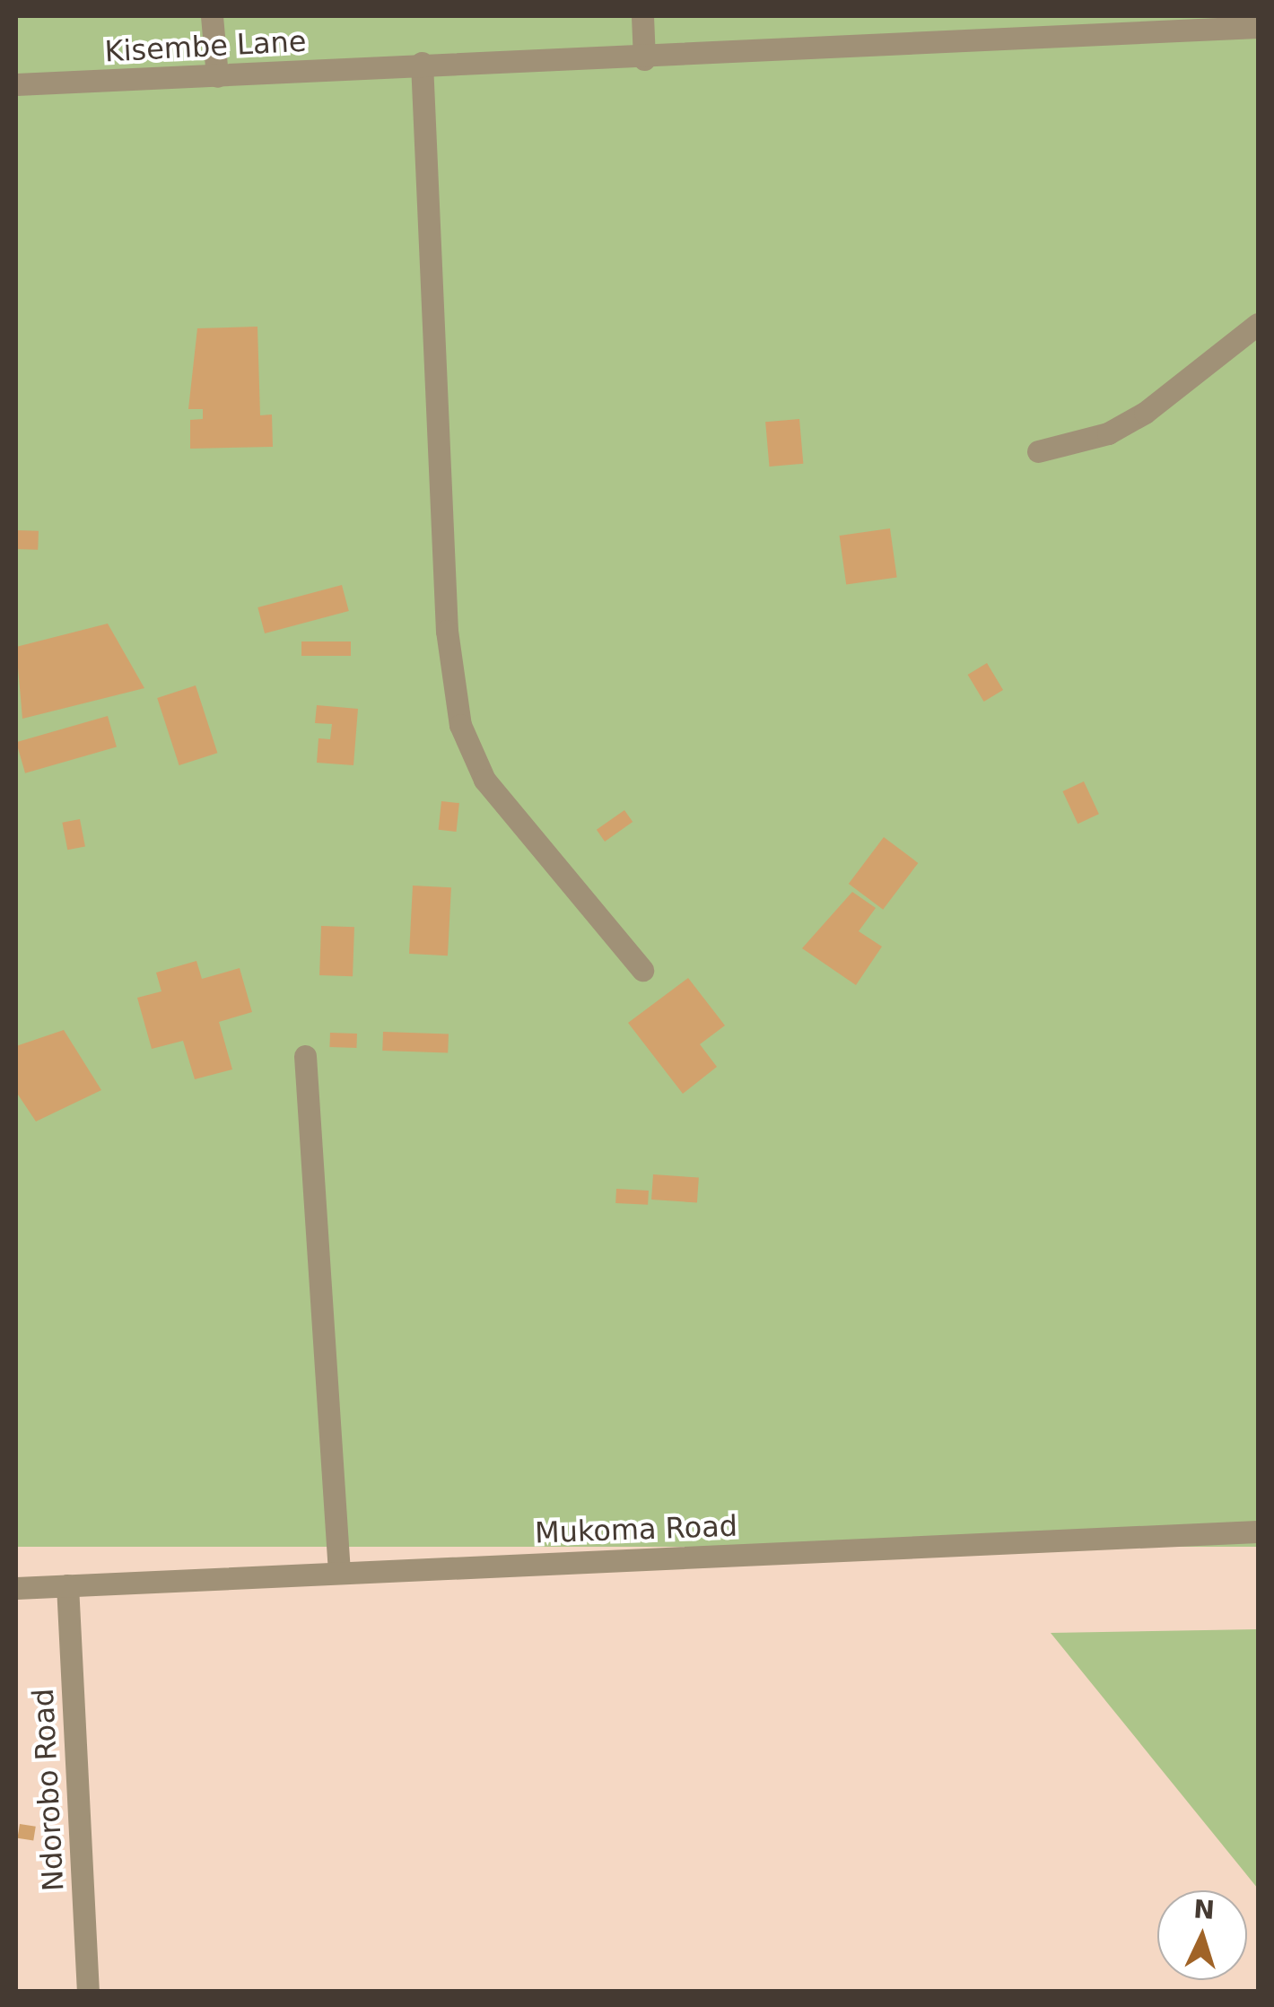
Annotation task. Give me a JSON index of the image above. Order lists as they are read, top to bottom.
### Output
{
  "streets": {
    "street": ["Kisembe Lane", "Mukoma Road", "Ndorobo Road"]
  },
  "crossings": [
    ["Mukoma Road", "Ndorobo Road"]
  ],
  "north": "top"
}
